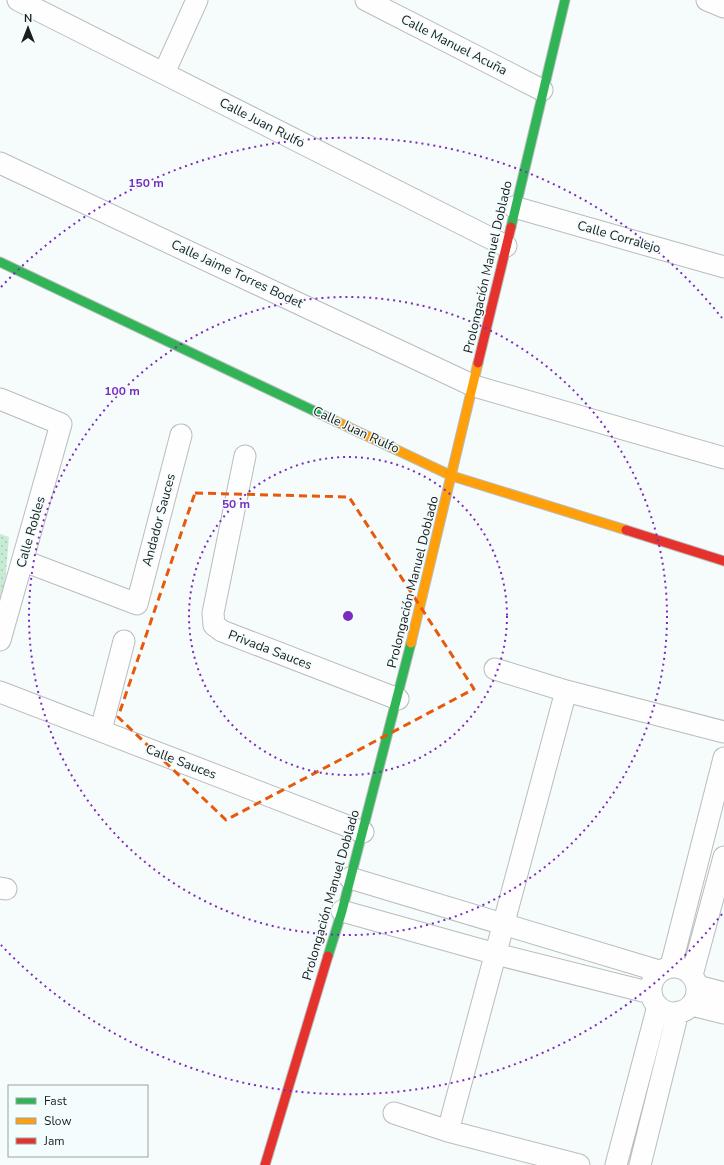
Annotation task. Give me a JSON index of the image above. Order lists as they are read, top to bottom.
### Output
{
  "streets": {
    "street": [
      "Calle Manuel Acuña",
      "Calle Juan Rulfo",
      "Calle Corralejo",
      "Prolongación Manuel Doblado",
      "Calle Jaime Torres Bodet",
      "Andador Sauces",
      "Calle Robles",
      "Privada Sauces",
      "Calle Sauces"
    ]
  },
  "crossings": [
    ["Calle Manuel Acuña", "Prolongación Manuel Doblado"],
    ["Calle Juan Rulfo", "Prolongación Manuel Doblado"],
    ["Calle Corralejo", "Prolongación Manuel Doblado"],
    ["Prolongación Manuel Doblado", "Calle Jaime Torres Bodet"],
    ["Prolongación Manuel Doblado", "Privada Sauces"],
    ["Prolongación Manuel Doblado", "Calle Sauces"],
    ["Andador Sauces", "Calle Robles"]
  ],
  "legend": ["Fast", "Slow", "Jam"],
  "north": "top",
  "rings": ["150 m", "100 m", "50 m"]
}
